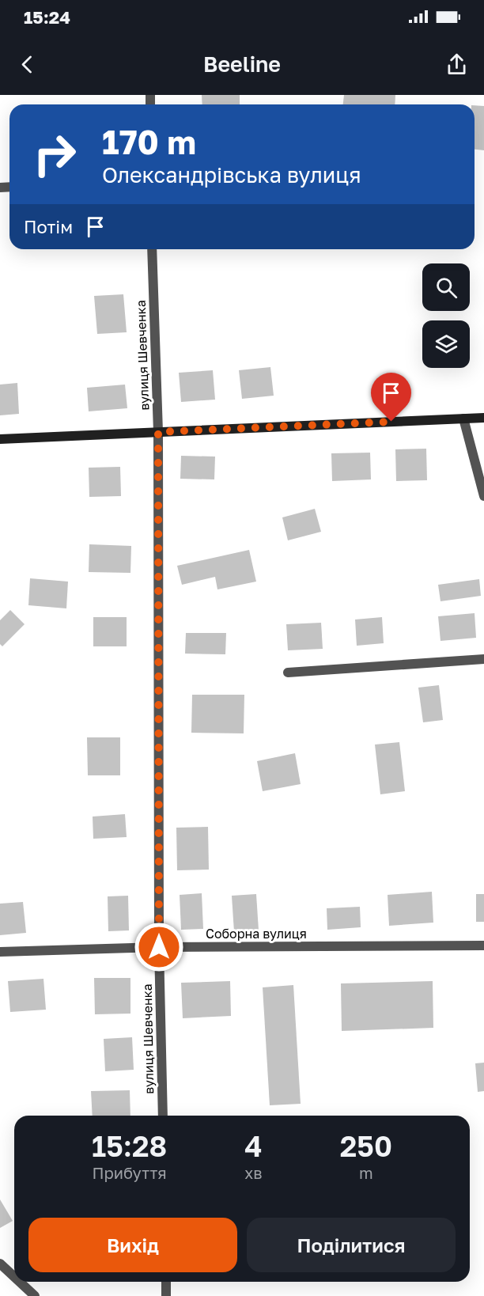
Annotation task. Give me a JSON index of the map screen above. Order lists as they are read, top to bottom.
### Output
{
  "streets": {
    "street": ["вулиця Шевченка", "Соборна вулиця"]
  },
  "crossings": [
    ["вулиця Шевченка", "Соборна вулиця"]
  ],
  "page": {
    "status": "15:24",
    "header": "Beeline",
    "turn": ["170 m", "Олександрівська вулиця"],
    "then": "Потім",
    "eta": [
      "15:28",
      "Прибуття",
      "4",
      "хв",
      "250",
      "m"
    ],
    "buttons": ["Вихід", "Поділитися"]
  }
}
